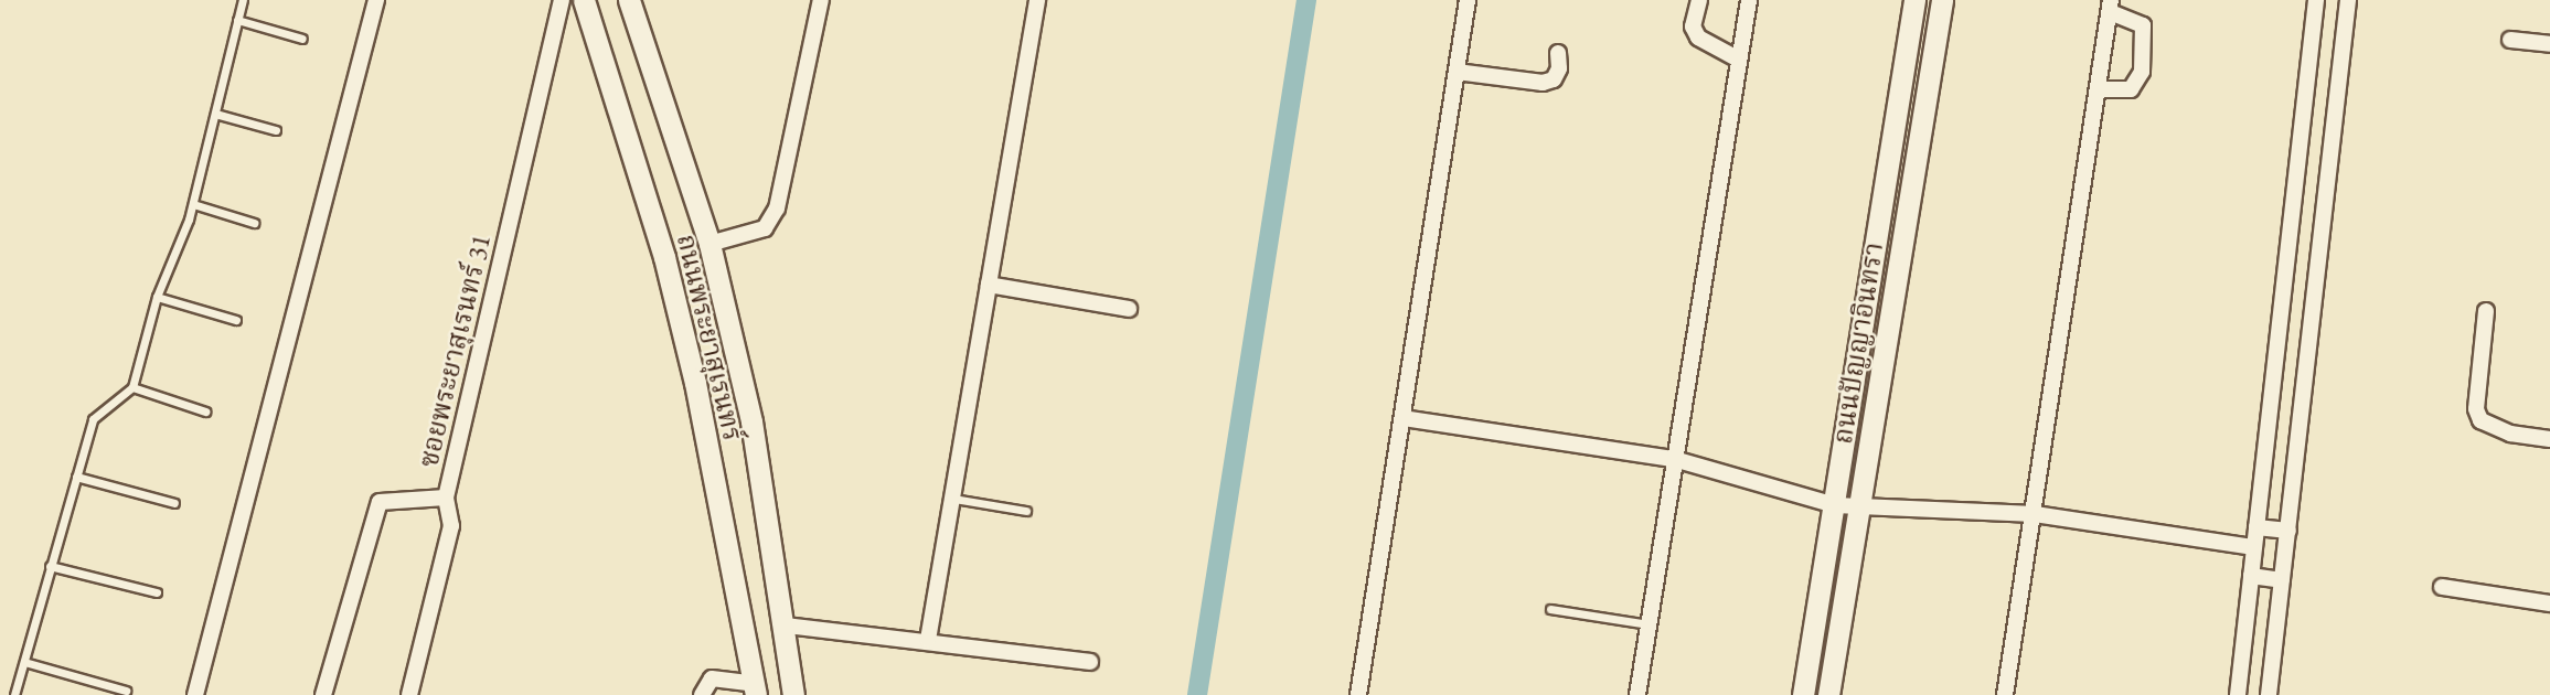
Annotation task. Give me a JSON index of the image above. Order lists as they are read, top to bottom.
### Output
{
  "streets": {
    "street": ["ถนนพระยาสุเรนทร์", "ถนนปัญญาอินทรา", "ซอยพระยาสุเรนทร์ 31"]
  }
}
